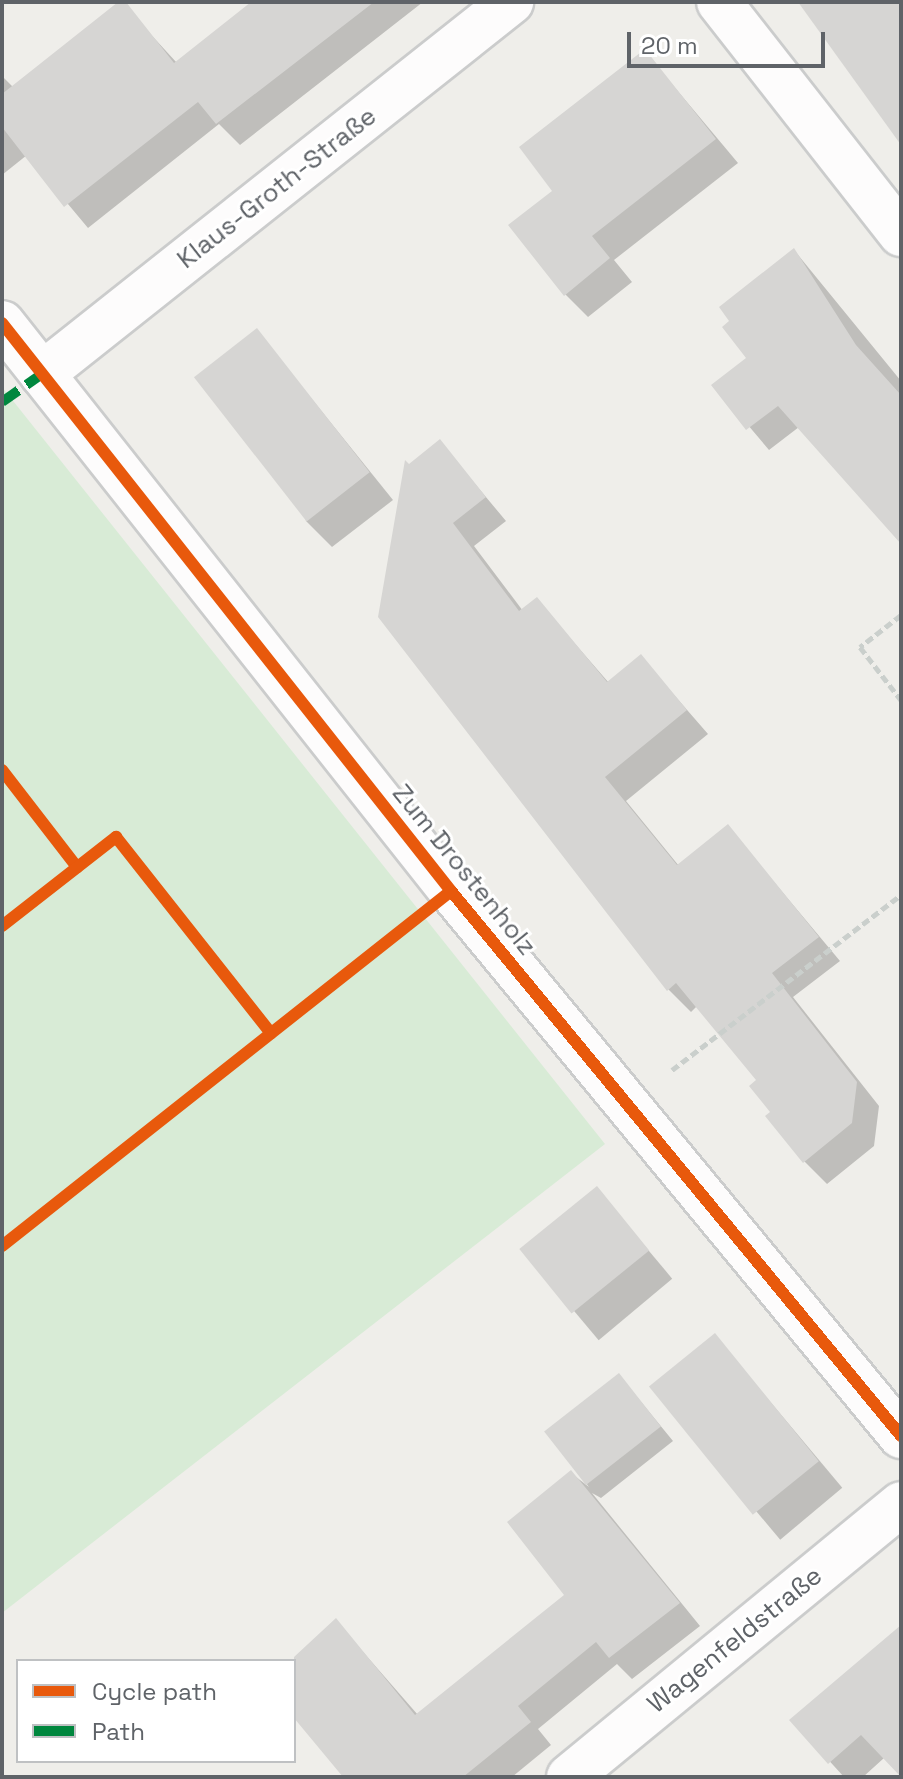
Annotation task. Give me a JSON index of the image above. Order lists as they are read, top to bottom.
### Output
{
  "streets": {
    "street": ["Klaus-Groth-Straße", "Zum Drostenholz", "Wagenfeldstraße"]
  },
  "crossings": [
    ["Klaus-Groth-Straße", "Zum Drostenholz"]
  ],
  "legend": ["Cycle path", "Path"],
  "scale_bar": "20 m"
}
